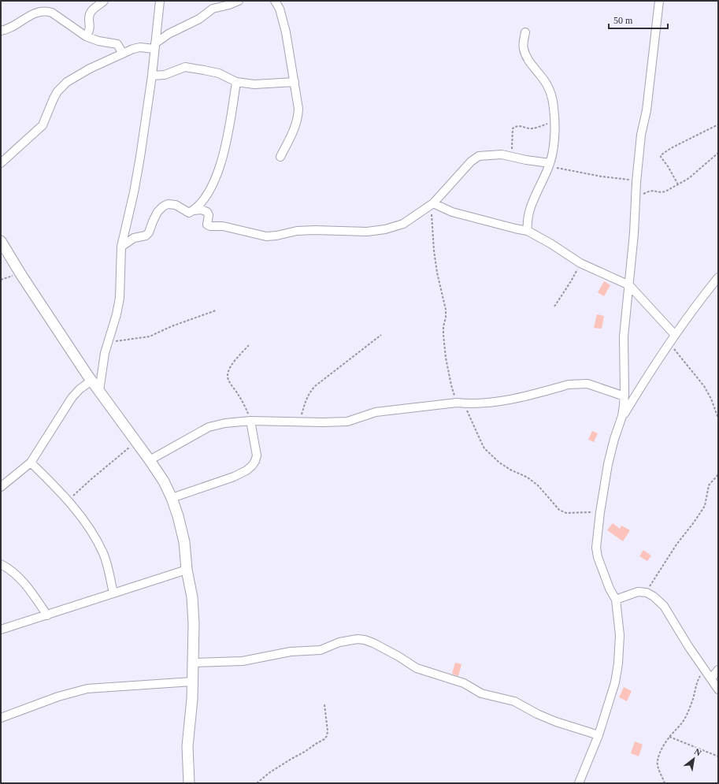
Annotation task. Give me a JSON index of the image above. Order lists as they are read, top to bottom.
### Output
{
  "scale_bar": "50 m",
  "north": "top right"
}
